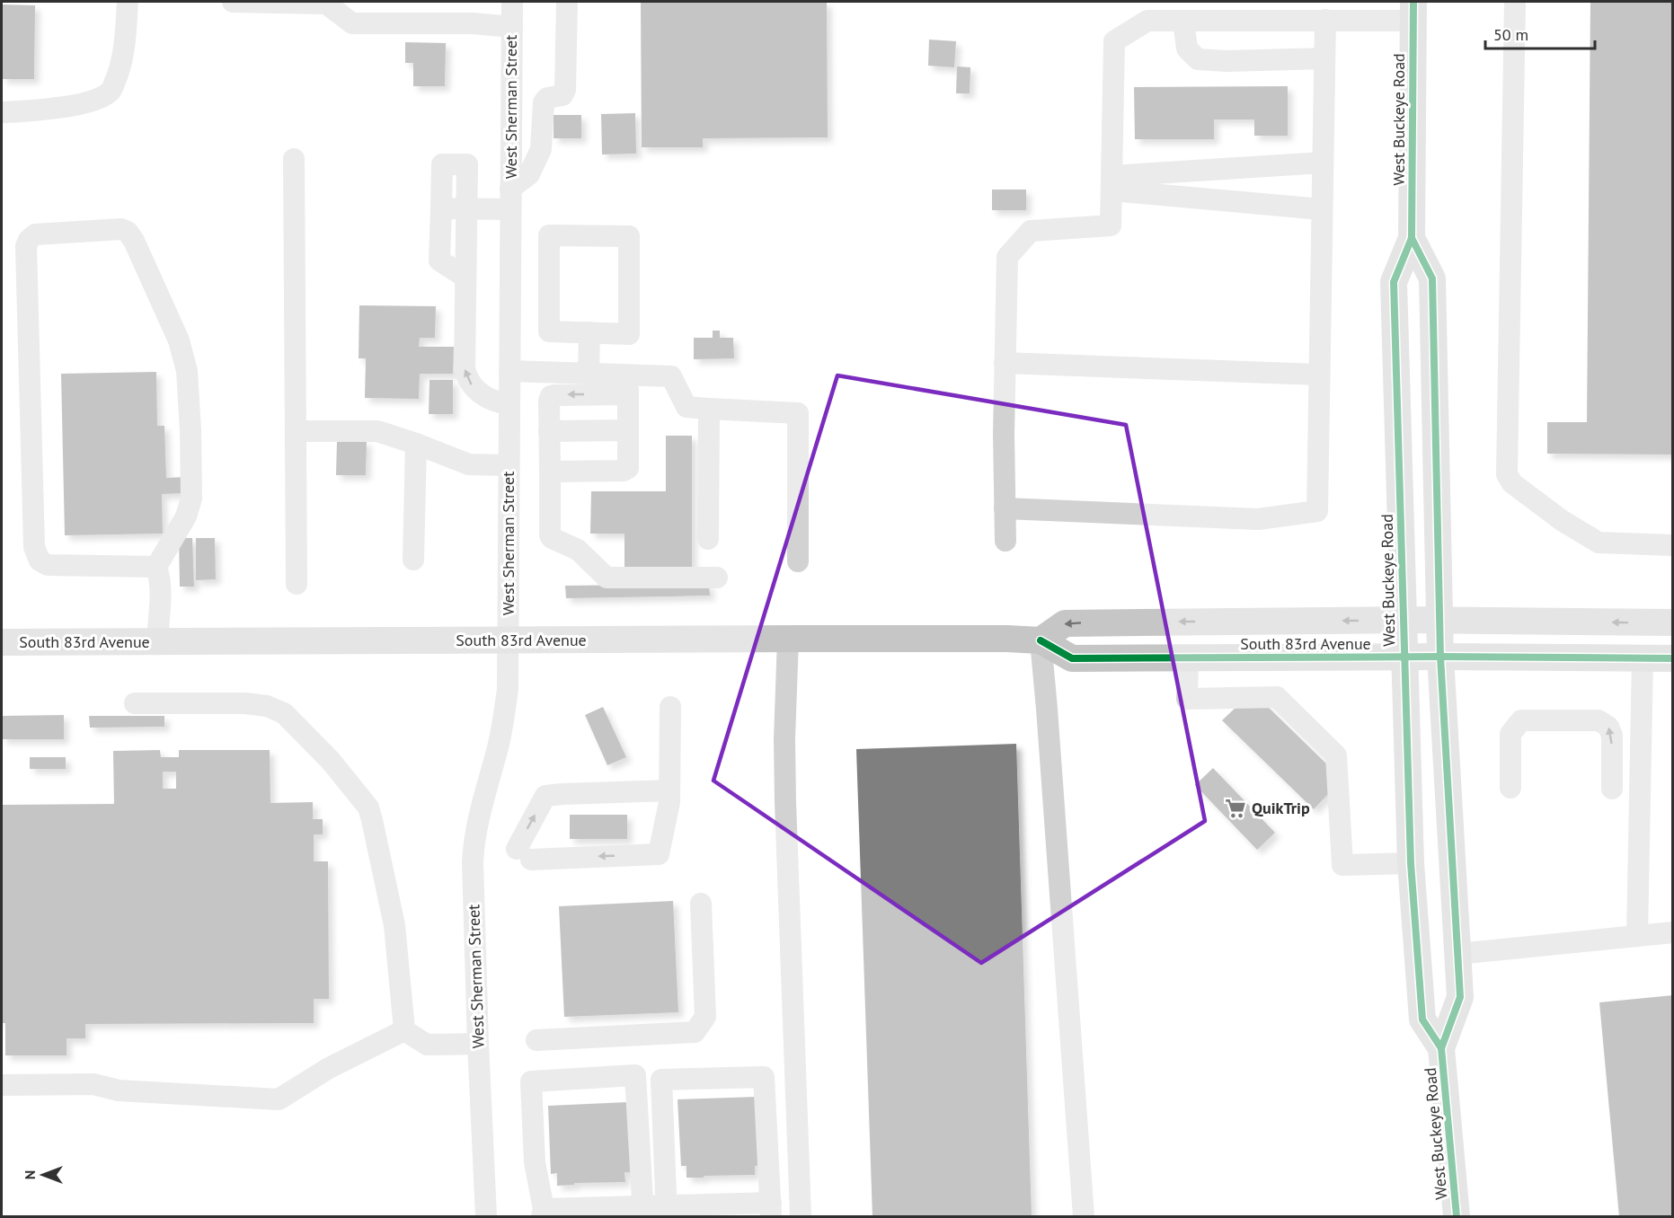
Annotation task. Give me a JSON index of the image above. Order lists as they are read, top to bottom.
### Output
{
  "streets": {
    "main road": ["West Buckeye Road", "South 83rd Avenue"],
    "street": ["West Sherman Street"]
  },
  "crossings": [
    ["West Sherman Street", "South 83rd Avenue"],
    ["West Buckeye Road", "South 83rd Avenue"]
  ],
  "places": {
    "supermarket": ["QuikTrip"]
  },
  "scale_bar": "50 m",
  "north": "left"
}
